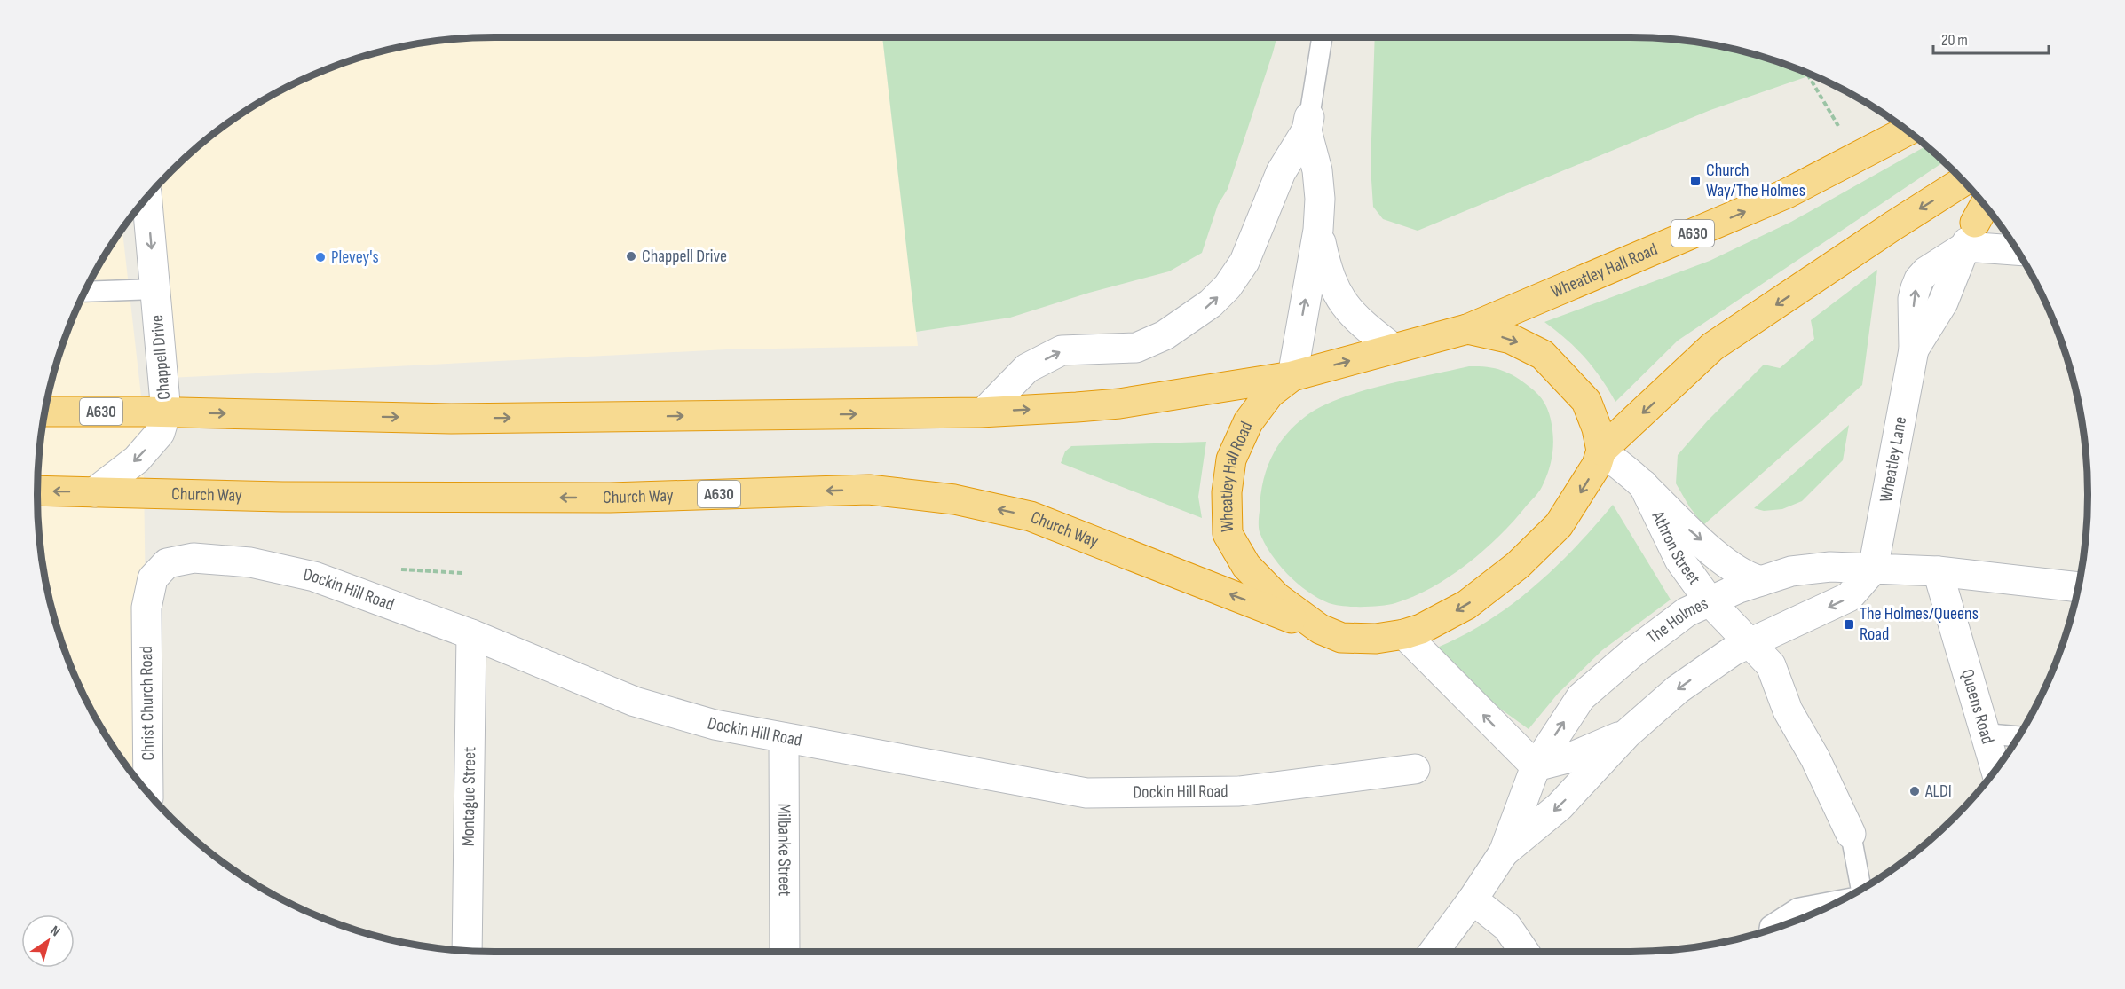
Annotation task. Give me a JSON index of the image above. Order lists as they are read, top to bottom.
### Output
{
  "streets": {
    "highway": ["A630", "Wheatley Hall Road", "Church Way"],
    "street": [
      "Chappell Drive",
      "Wheatley Lane",
      "Athron Street",
      "Dockin Hill Road",
      "The Holmes",
      "Christ Church Road",
      "Queens Road",
      "Montague Street",
      "Milbanke Street"
    ]
  },
  "crossings": [
    ["A630", "Wheatley Hall Road"],
    ["A630", "Chappell Drive"],
    ["Wheatley Hall Road", "Church Way"],
    ["Chappell Drive", "Church Way"],
    ["Wheatley Lane", "The Holmes"],
    ["Athron Street", "The Holmes"],
    ["Dockin Hill Road", "Christ Church Road"],
    ["Dockin Hill Road", "Montague Street"],
    ["Dockin Hill Road", "Milbanke Street"],
    ["The Holmes", "Queens Road"]
  ],
  "one_way": ["Chappell Drive"],
  "places": {
    "transit": ["Church Way/The Holmes", "The Holmes/Queens Road"],
    "other": ["Chappell Drive", "Plevey's", "ALDI"]
  },
  "scale_bar": "20 m",
  "north": "top right"
}
